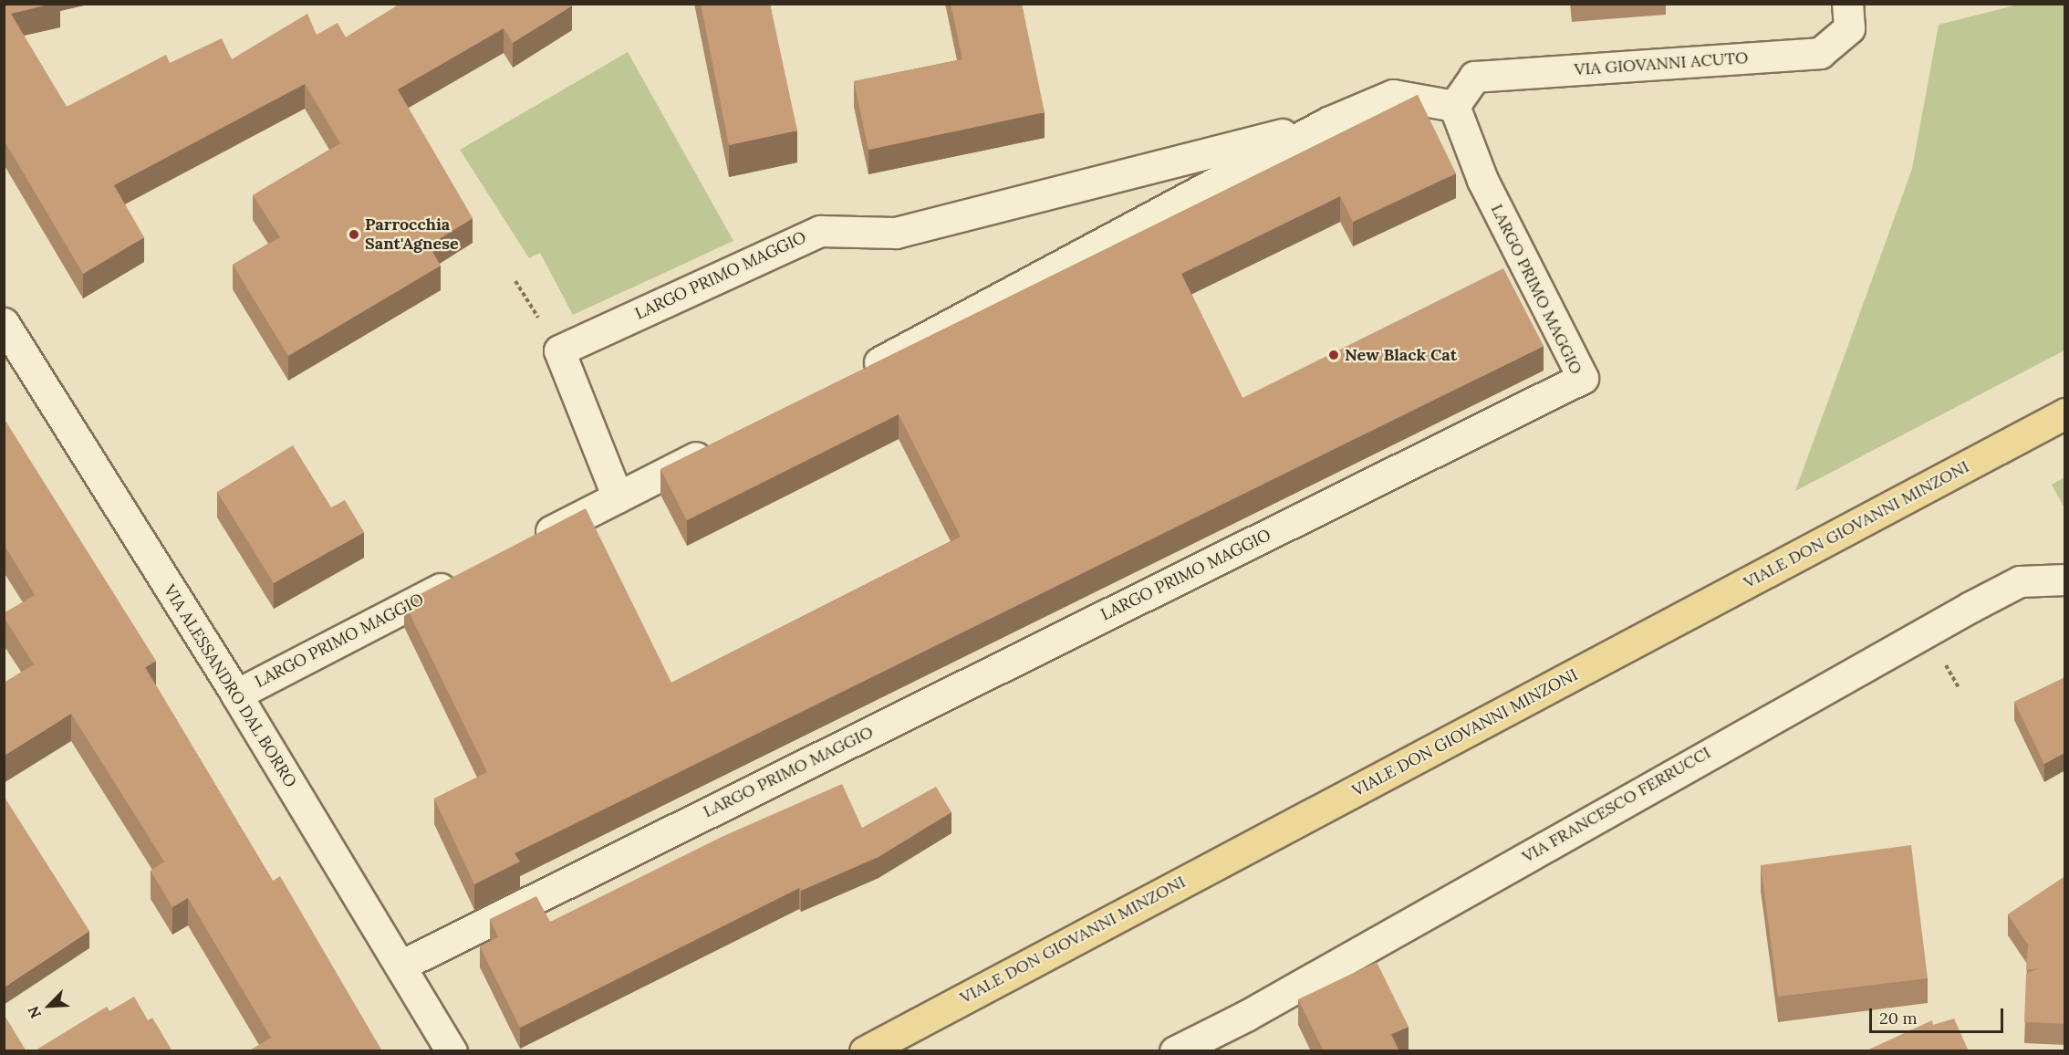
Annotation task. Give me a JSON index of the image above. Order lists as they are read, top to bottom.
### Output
{
  "streets": {
    "main road": ["VIALE DON GIOVANNI MINZONI"],
    "street": [
      "VIA GIOVANNI ACUTO",
      "LARGO PRIMO MAGGIO",
      "VIA ALESSANDRO DAL BORRO",
      "VIA FRANCESCO FERRUCCI"
    ]
  },
  "crossings": [
    ["VIA GIOVANNI ACUTO", "LARGO PRIMO MAGGIO"],
    ["LARGO PRIMO MAGGIO", "VIA ALESSANDRO DAL BORRO"]
  ],
  "places": ["Parrocchia Sant'Agnese", "New Black Cat"],
  "scale_bar": "20 m",
  "north": "bottom left"
}
